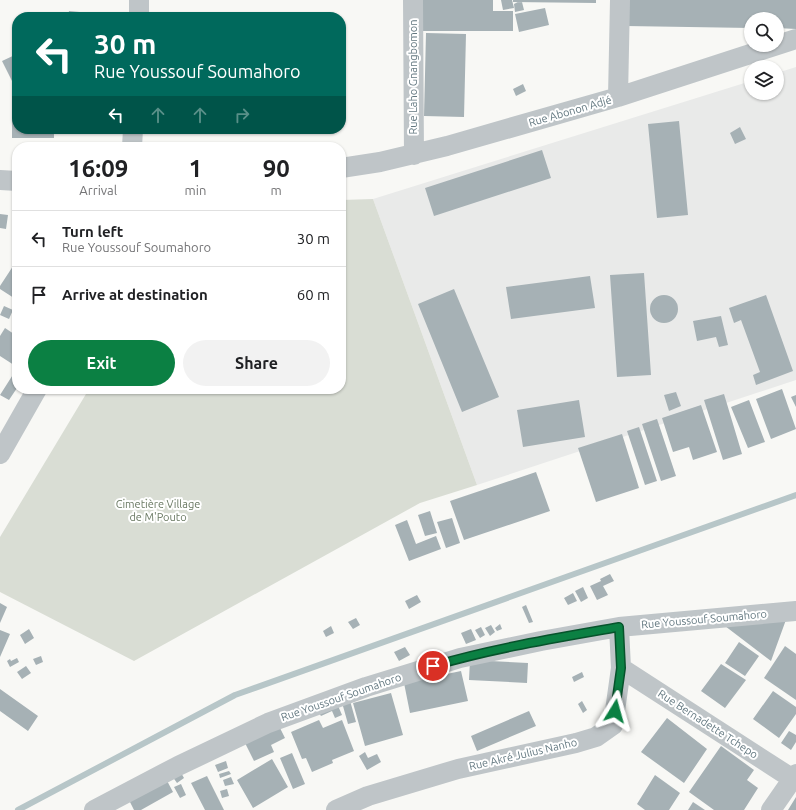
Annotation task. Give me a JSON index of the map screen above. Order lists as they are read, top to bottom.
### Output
{
  "streets": {
    "street": [
      "Rue Laho Gnangbomon",
      "Rue Abonon Adjé",
      "Rue Youssouf Soumahoro",
      "Rue Bernadette Tchepo",
      "Rue Akré Julius Nanho"
    ]
  },
  "crossings": [
    ["Rue Laho Gnangbomon", "Rue Abonon Adjé"],
    ["Rue Youssouf Soumahoro", "Rue Akré Julius Nanho"],
    ["Rue Bernadette Tchepo", "Rue Akré Julius Nanho"]
  ],
  "parks": ["Cimetière Village de M'Pouto"],
  "page": {
    "turn": ["30 m", "Rue Youssouf Soumahoro"],
    "eta": [
      "16:09",
      "Arrival",
      "1",
      "min",
      "90",
      "m"
    ],
    "list": [
      {
        "name": "Turn left",
        "note": "Rue Youssouf Soumahoro",
        "value": "30 m"
      },
      {
        "name": "Arrive at destination",
        "value": "60 m"
      }
    ],
    "buttons": ["Exit", "Share"]
  }
}
